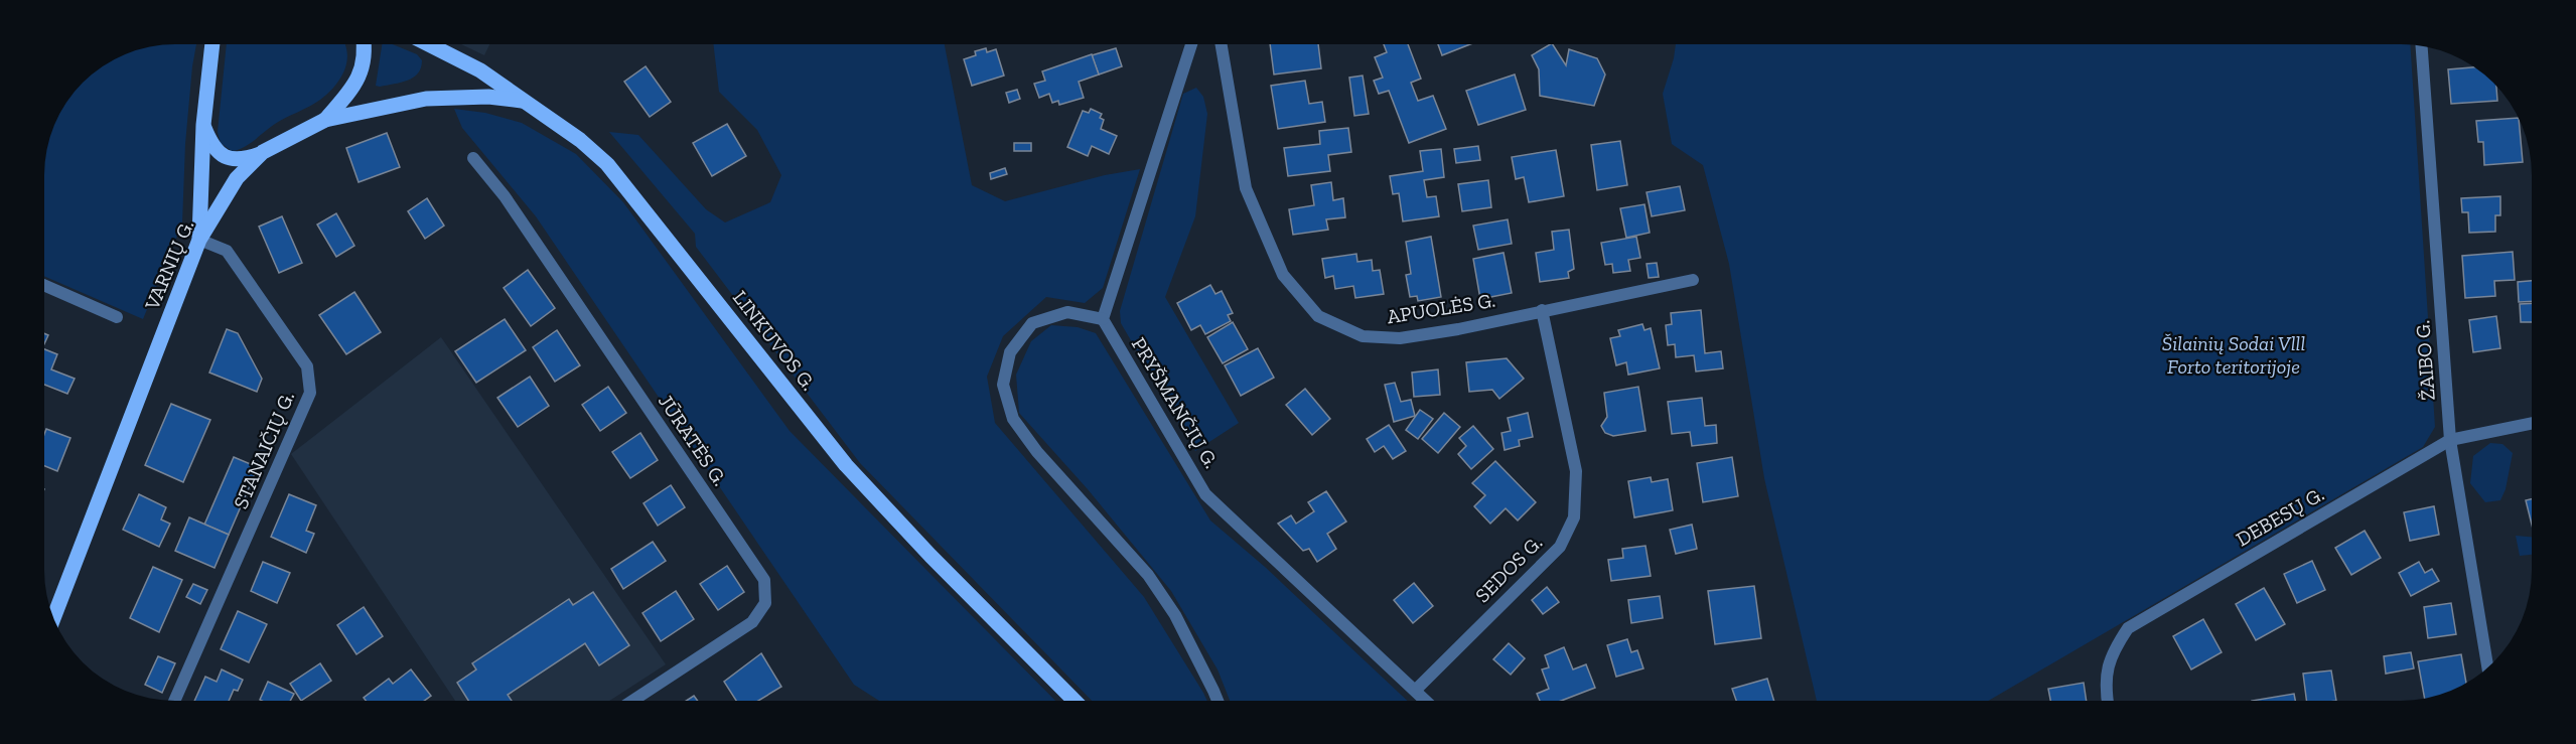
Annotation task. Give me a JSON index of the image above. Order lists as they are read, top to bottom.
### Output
{
  "streets": {
    "main road": ["VARNIŲ G.", "LINKUVOS G."],
    "street": [
      "APUOLĖS G.",
      "ŽAIBO G.",
      "PRYŠMANČIŲ G.",
      "JŪRATĖS G.",
      "STANAIČIŲ G.",
      "DEBESŲ G.",
      "SEDOS G."
    ]
  },
  "crossings": [
    ["VARNIŲ G.", "LINKUVOS G."],
    ["VARNIŲ G.", "STANAIČIŲ G."],
    ["APUOLĖS G.", "SEDOS G."],
    ["ŽAIBO G.", "DEBESŲ G."],
    ["PRYŠMANČIŲ G.", "SEDOS G."]
  ],
  "parks": ["Šilainių Sodai Vlll Forto teritorijoje"]
}
